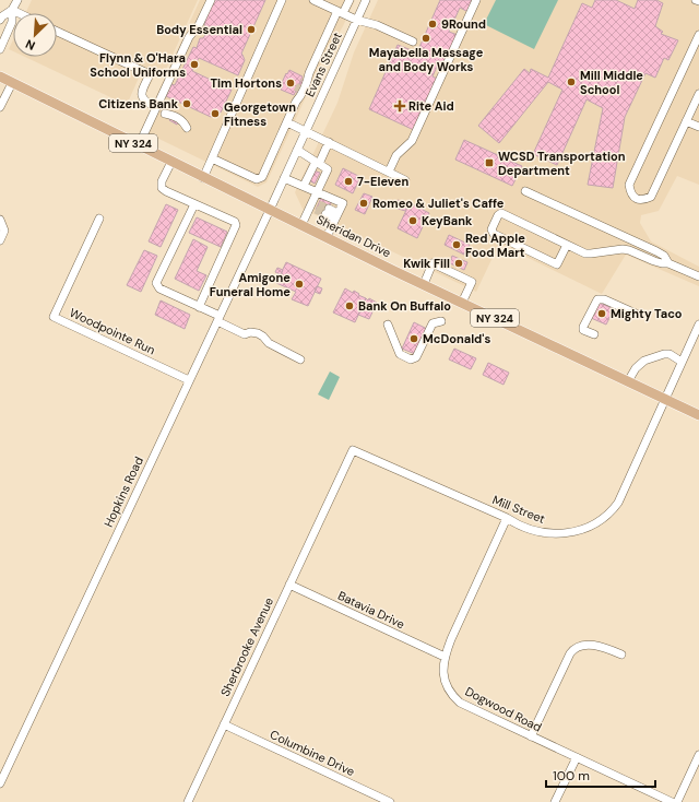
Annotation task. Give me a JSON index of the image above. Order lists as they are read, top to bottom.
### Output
{
  "streets": {
    "main road": ["NY 324", "Sheridan Drive"],
    "street": [
      "Evans Street",
      "Woodpointe Run",
      "Hopkins Road",
      "Mill Street",
      "Batavia Drive",
      "Sherbrooke Avenue",
      "Dogwood Road",
      "Columbine Drive"
    ]
  },
  "crossings": [
    ["Evans Street", "Sheridan Drive"],
    ["Evans Street", "Hopkins Road"],
    ["Sheridan Drive", "Hopkins Road"],
    ["Sheridan Drive", "Mill Street"],
    ["Woodpointe Run", "Hopkins Road"],
    ["Mill Street", "Sherbrooke Avenue"],
    ["Mill Street", "Dogwood Road"],
    ["Batavia Drive", "Sherbrooke Avenue"],
    ["Batavia Drive", "Dogwood Road"],
    ["Sherbrooke Avenue", "Columbine Drive"]
  ],
  "places": {
    "other": [
      "9Round",
      "Body Essential",
      "Mayabella Massage and Body Works",
      "Flynn & O'Hara School Uniforms",
      "Mill Middle School",
      "Tim Hortons",
      "Citizens Bank",
      "Georgetown Fitness",
      "7-Eleven",
      "Romeo & Juliet's Caffe",
      "KeyBank",
      "Red Apple Food Mart",
      "Kwik Fill",
      "Amigone Funeral Home",
      "Bank On Buffalo",
      "Mighty Taco",
      "McDonald's"
    ],
    "health": ["Rite Aid"],
    "transit": ["WCSD Transportation Department"]
  },
  "scale_bar": "100 m",
  "north": "bottom left"
}
